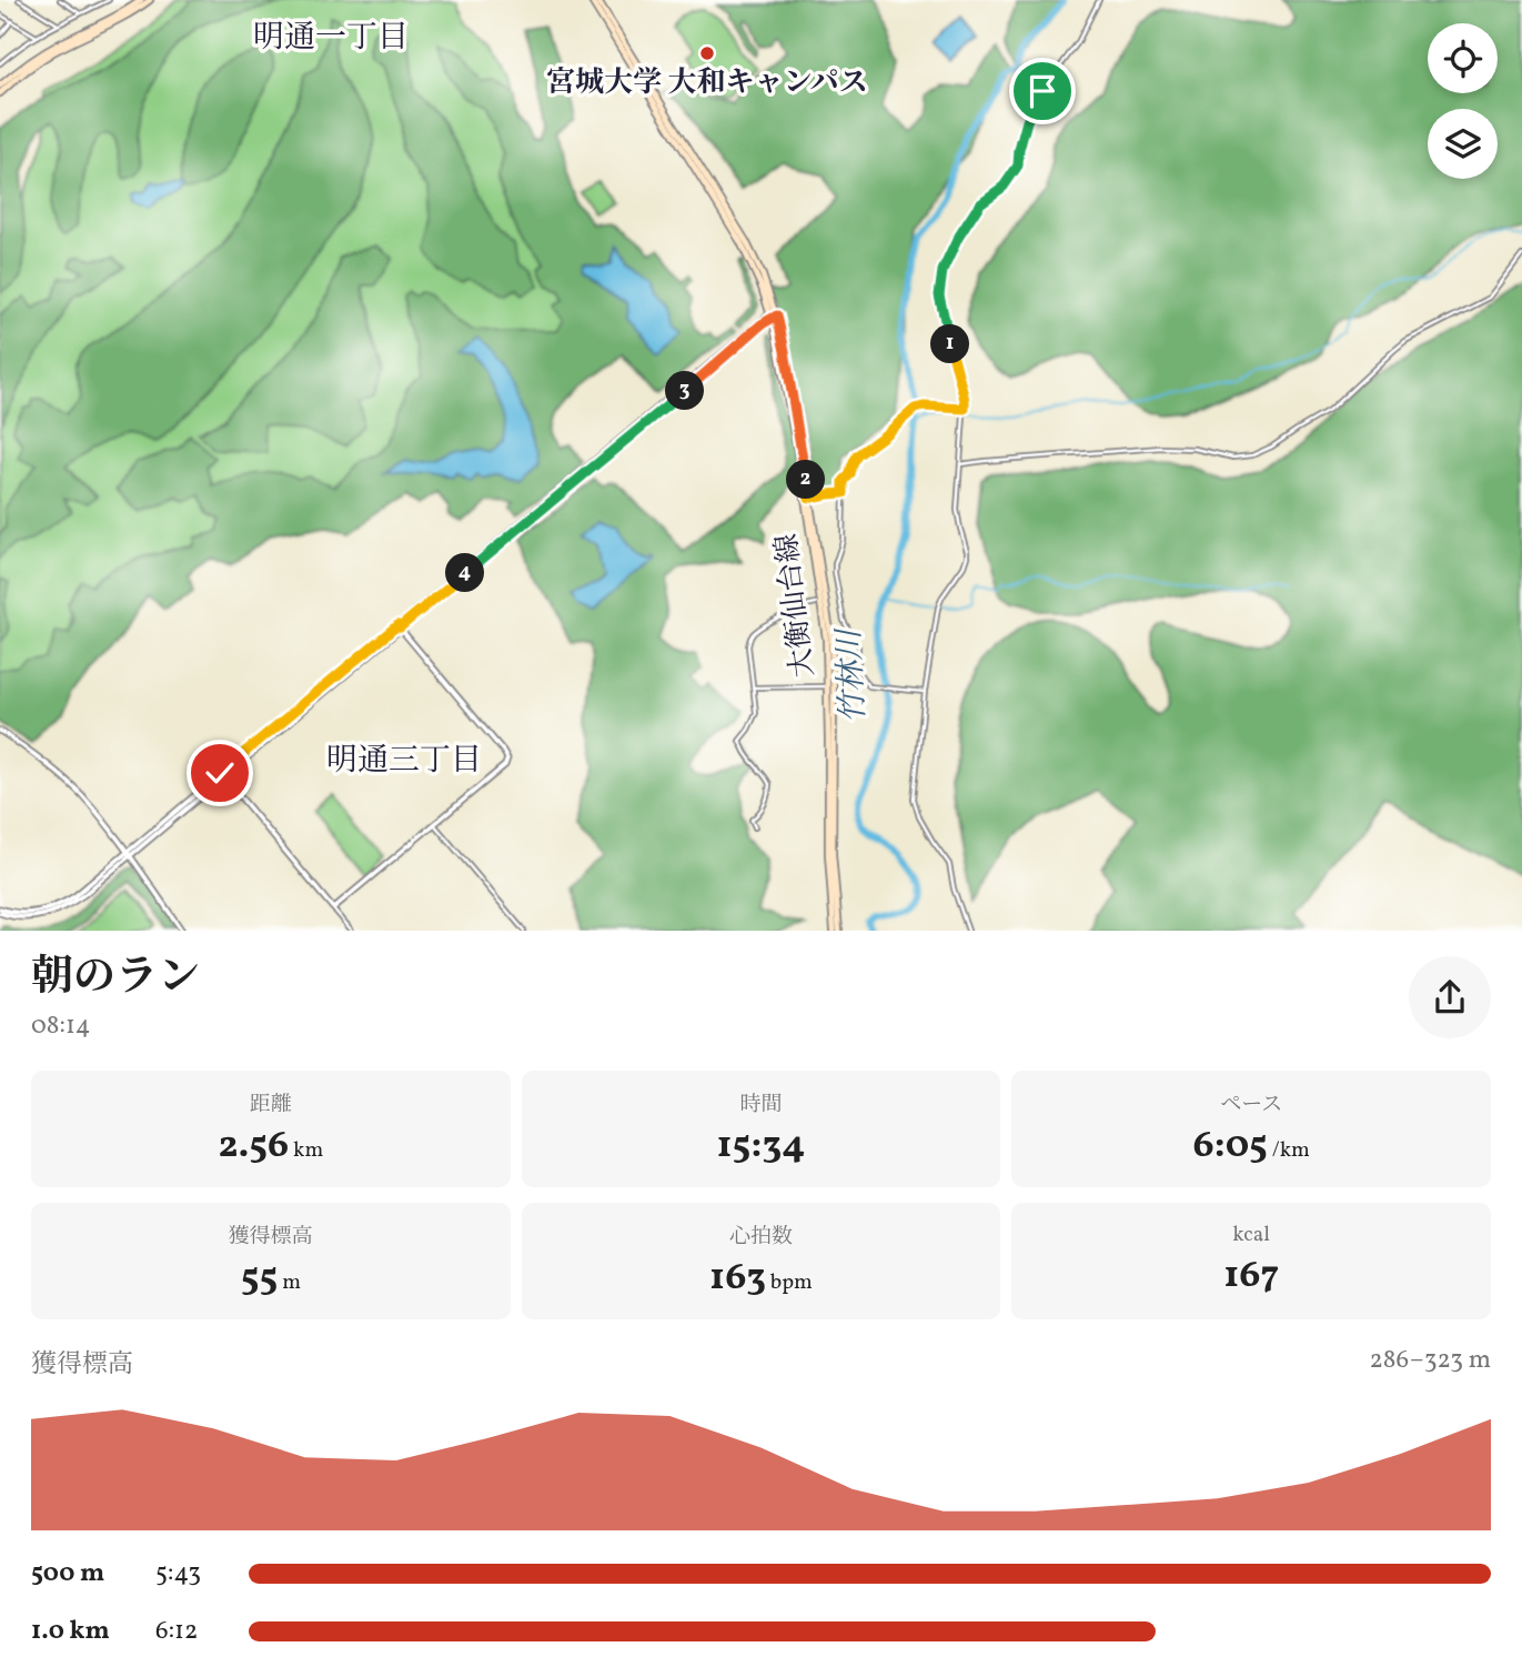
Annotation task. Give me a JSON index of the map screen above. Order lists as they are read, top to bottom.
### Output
{
  "streets": {
    "main road": ["大衡仙台線"]
  },
  "districts": ["明通一丁目", "明通三丁目"],
  "water": ["竹林川"],
  "places": ["宮城大学 大和キャンパス"],
  "page": {
    "pins": [
      "1",
      "3",
      "2",
      "4"
    ],
    "heading": ["朝のラン", "08:14"],
    "stats": [
      ["距離", "2.56 km"],
      ["時間", "15:34"],
      ["ペース", "6:05 /km"],
      ["獲得標高", "55 m"],
      ["心拍数", "163 bpm"],
      ["kcal", "167"]
    ],
    "chart": ["獲得標高", "286–323 m"],
    "list": [
      {
        "name": "500 m",
        "note": "5:43"
      },
      {
        "name": "1.0 km",
        "note": "6:12"
      }
    ]
  }
}
